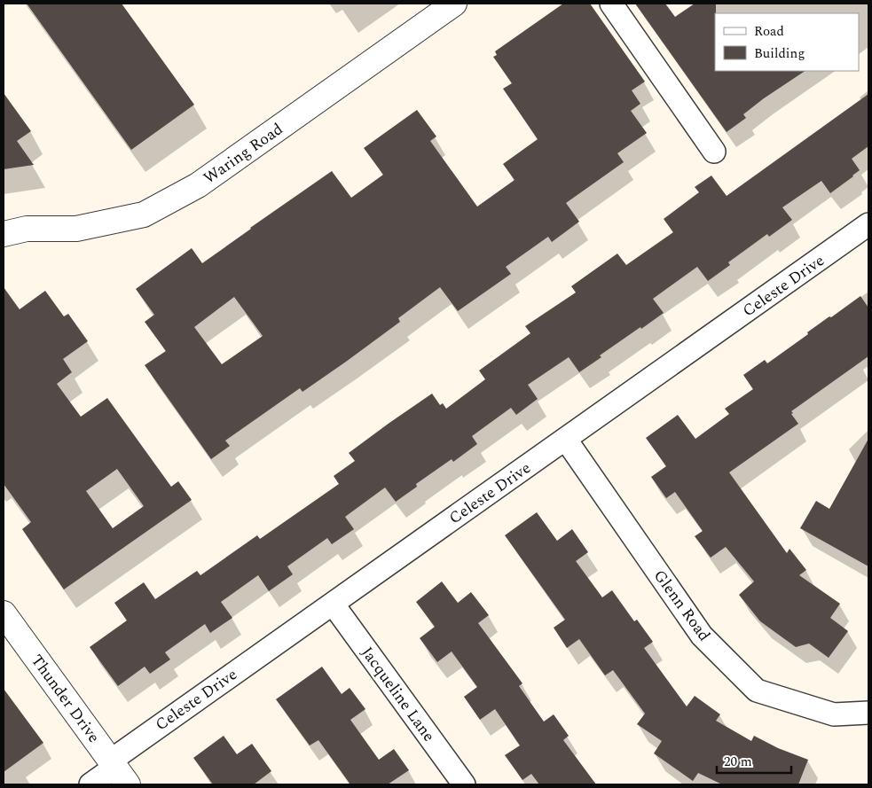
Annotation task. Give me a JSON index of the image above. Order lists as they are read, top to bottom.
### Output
{
  "streets": {
    "street": [
      "Waring Road",
      "Celeste Drive",
      "Glenn Road",
      "Jacqueline Lane",
      "Thunder Drive"
    ]
  },
  "crossings": [
    ["Celeste Drive", "Glenn Road"],
    ["Celeste Drive", "Jacqueline Lane"],
    ["Celeste Drive", "Thunder Drive"]
  ],
  "legend": ["Road", "Building"],
  "scale_bar": "20 m"
}
